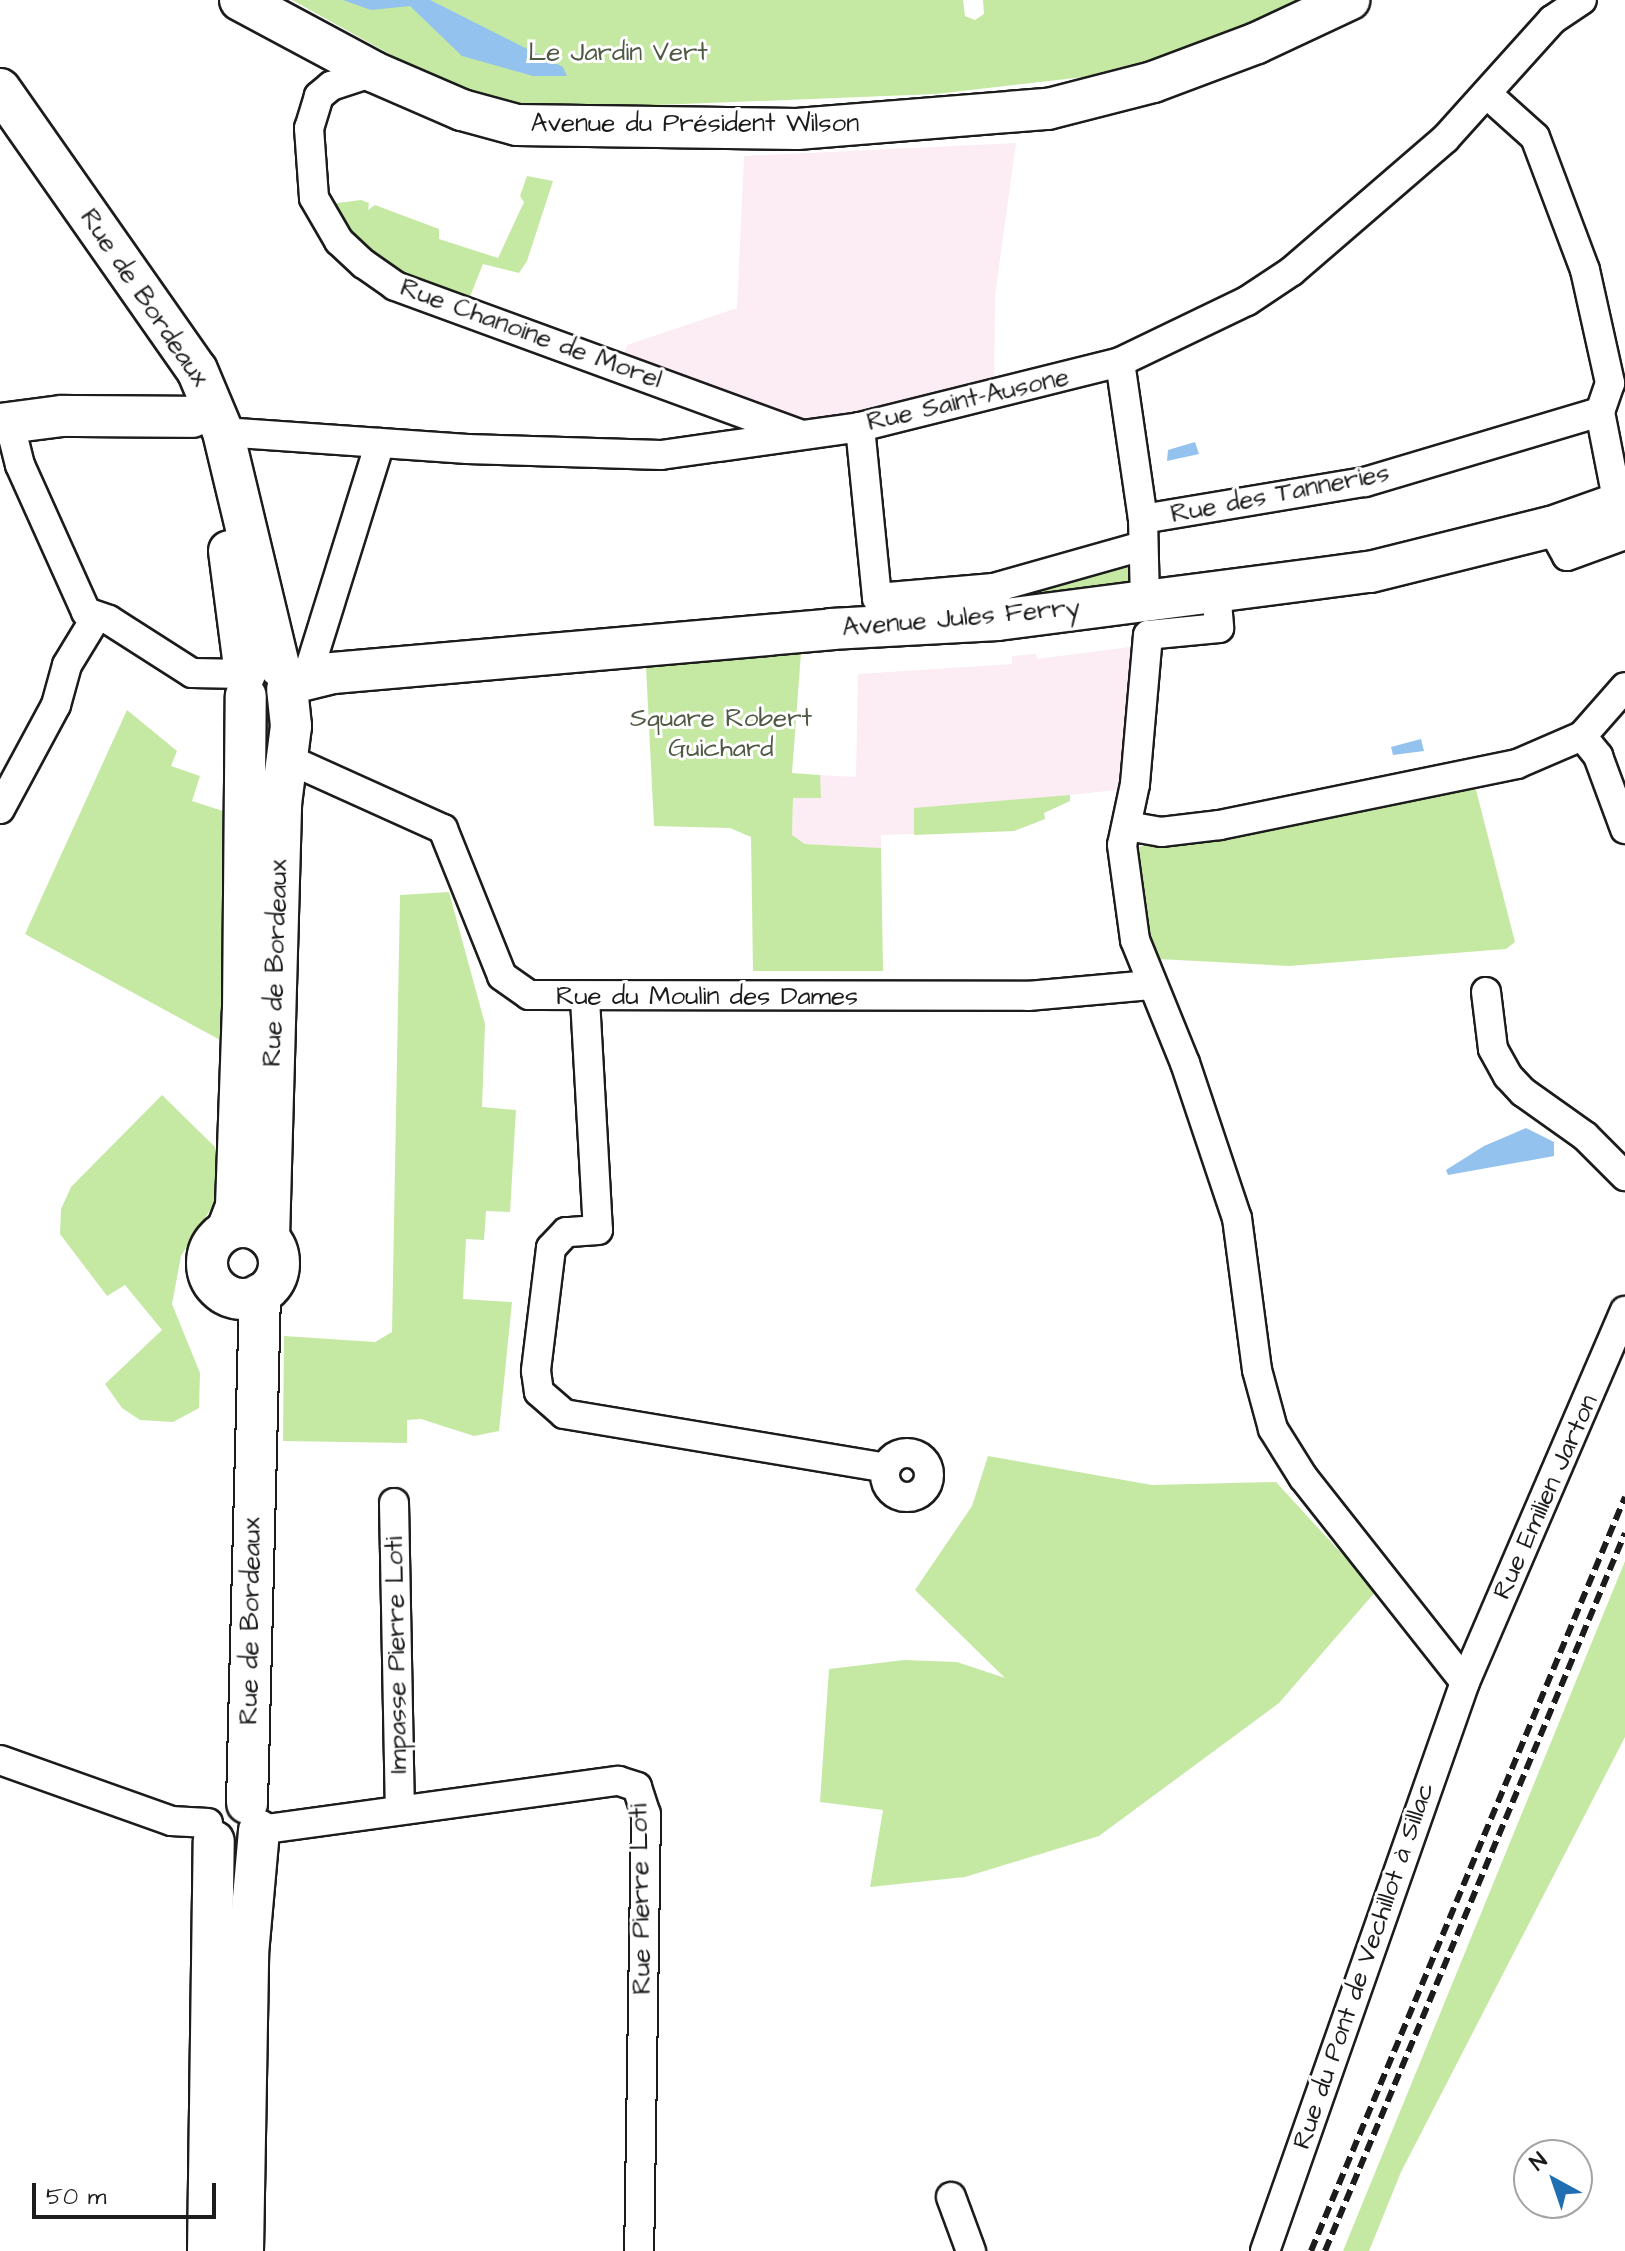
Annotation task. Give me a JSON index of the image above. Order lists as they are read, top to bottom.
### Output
{
  "streets": {
    "main road": ["Avenue du Président Wilson", "Rue de Bordeaux", "Avenue Jules Ferry"],
    "street": [
      "Rue Chanoine de Morel",
      "Rue Saint-Ausone",
      "Rue des Tanneries",
      "Rue du Moulin des Dames",
      "Rue Emilien Jarton",
      "Impasse Pierre Loti",
      "Rue Pierre Loti",
      "Rue du Pont de Vechillot à Sillac"
    ]
  },
  "crossings": [
    ["Avenue du Président Wilson", "Rue Chanoine de Morel"],
    ["Rue de Bordeaux", "Rue Saint-Ausone"],
    ["Rue de Bordeaux", "Avenue Jules Ferry"],
    ["Rue de Bordeaux", "Rue du Moulin des Dames"],
    ["Rue de Bordeaux", "Rue Pierre Loti"],
    ["Rue Chanoine de Morel", "Rue Saint-Ausone"],
    ["Rue Saint-Ausone", "Rue des Tanneries"],
    ["Rue des Tanneries", "Avenue Jules Ferry"],
    ["Rue Emilien Jarton", "Rue du Pont de Vechillot à Sillac"],
    ["Impasse Pierre Loti", "Rue Pierre Loti"]
  ],
  "parks": ["Le Jardin Vert", "Square Robert Guichard"],
  "scale_bar": "50 m",
  "north": "top left"
}
